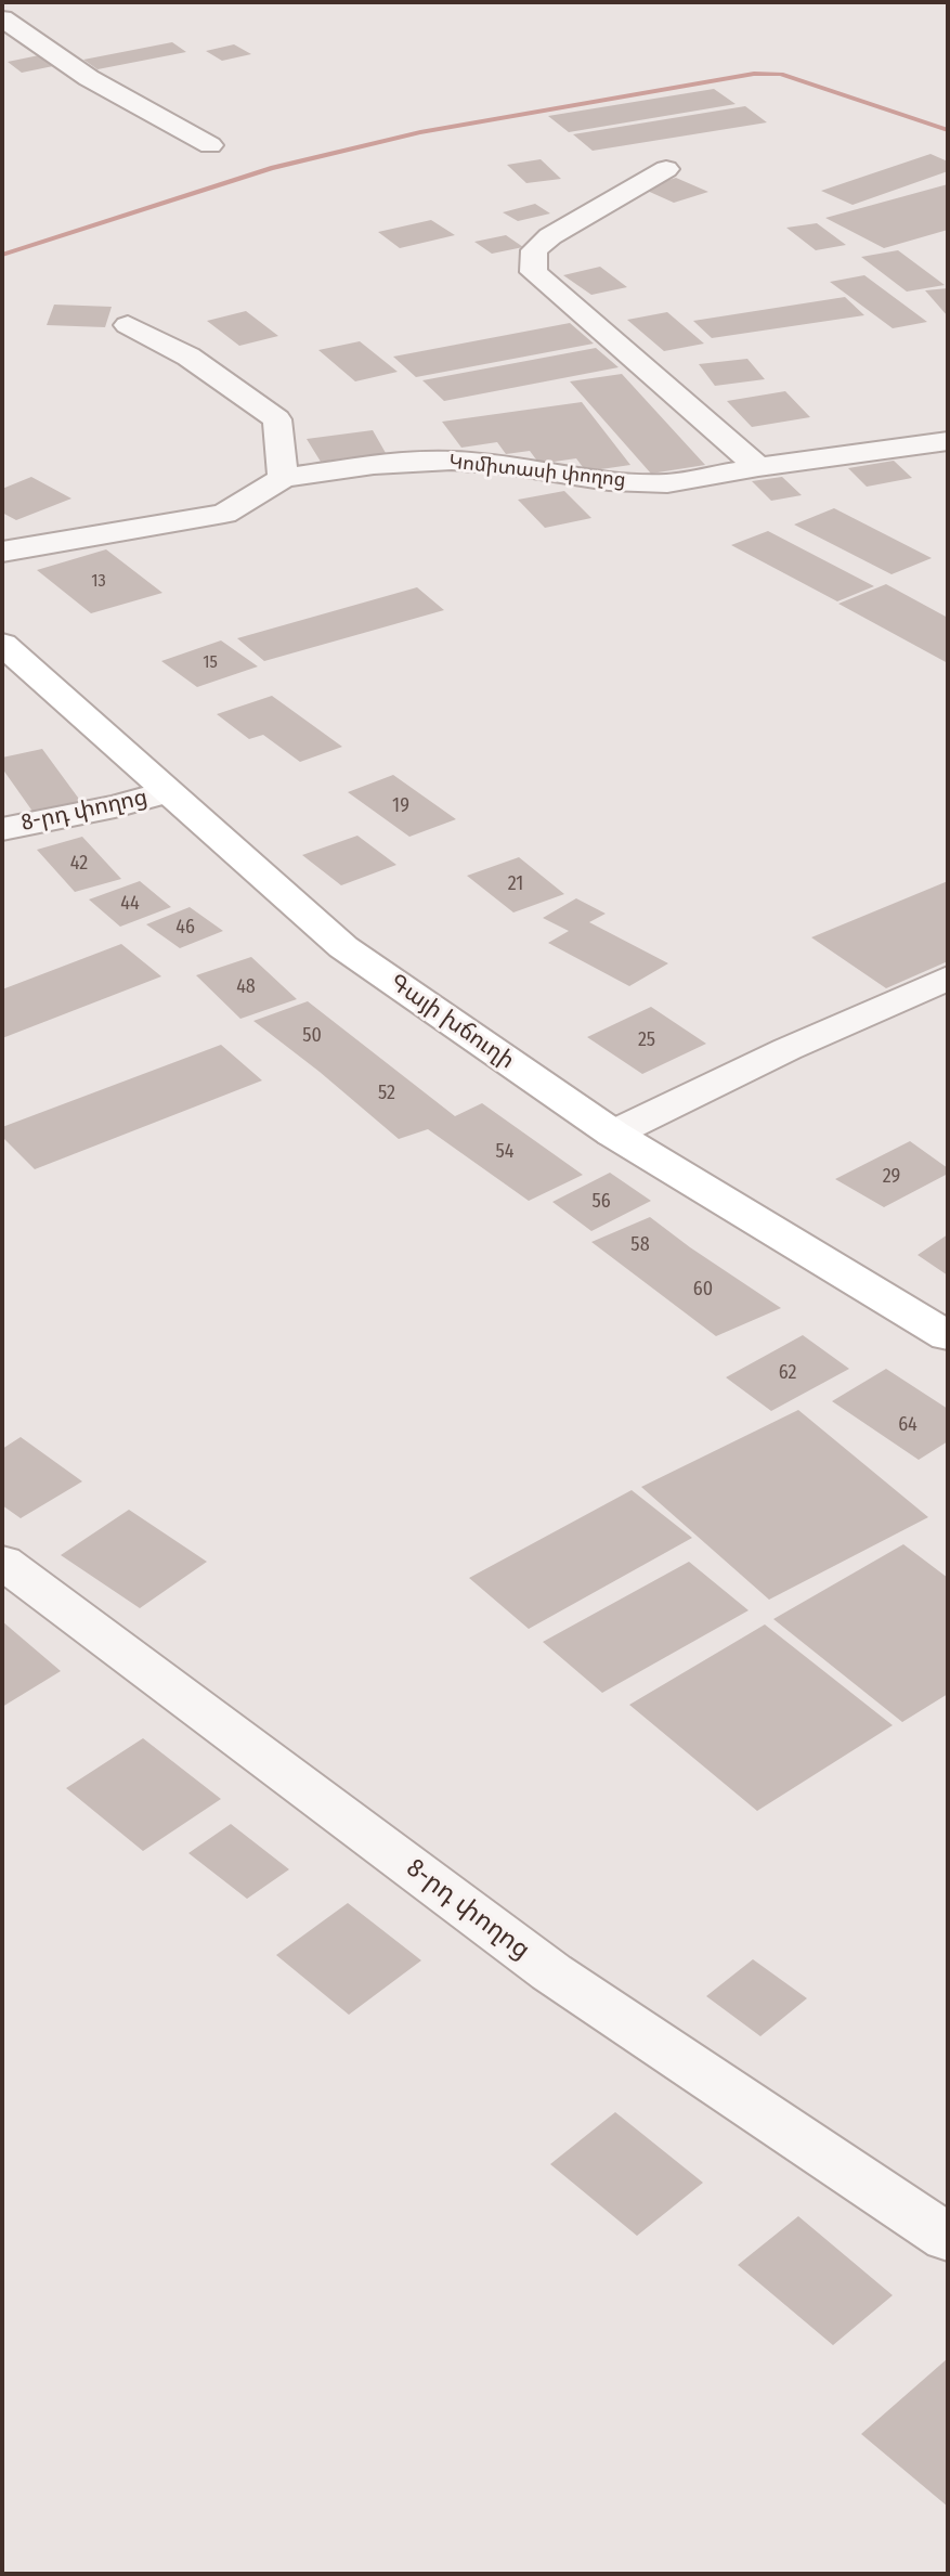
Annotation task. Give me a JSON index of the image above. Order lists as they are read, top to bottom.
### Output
{
  "streets": {
    "main road": ["Գայի խճուղի"],
    "street": ["Կոմիտասի փողոց", "8-րդ փողոց"]
  },
  "crossings": [
    ["8-րդ փողոց", "Գայի խճուղի"]
  ],
  "house_numbers": [
    "13",
    "15",
    "19",
    "42",
    "21",
    "44",
    "46",
    "48",
    "50",
    "25",
    "52",
    "54",
    "29",
    "56",
    "58",
    "60",
    "62",
    "64"
  ]
}
